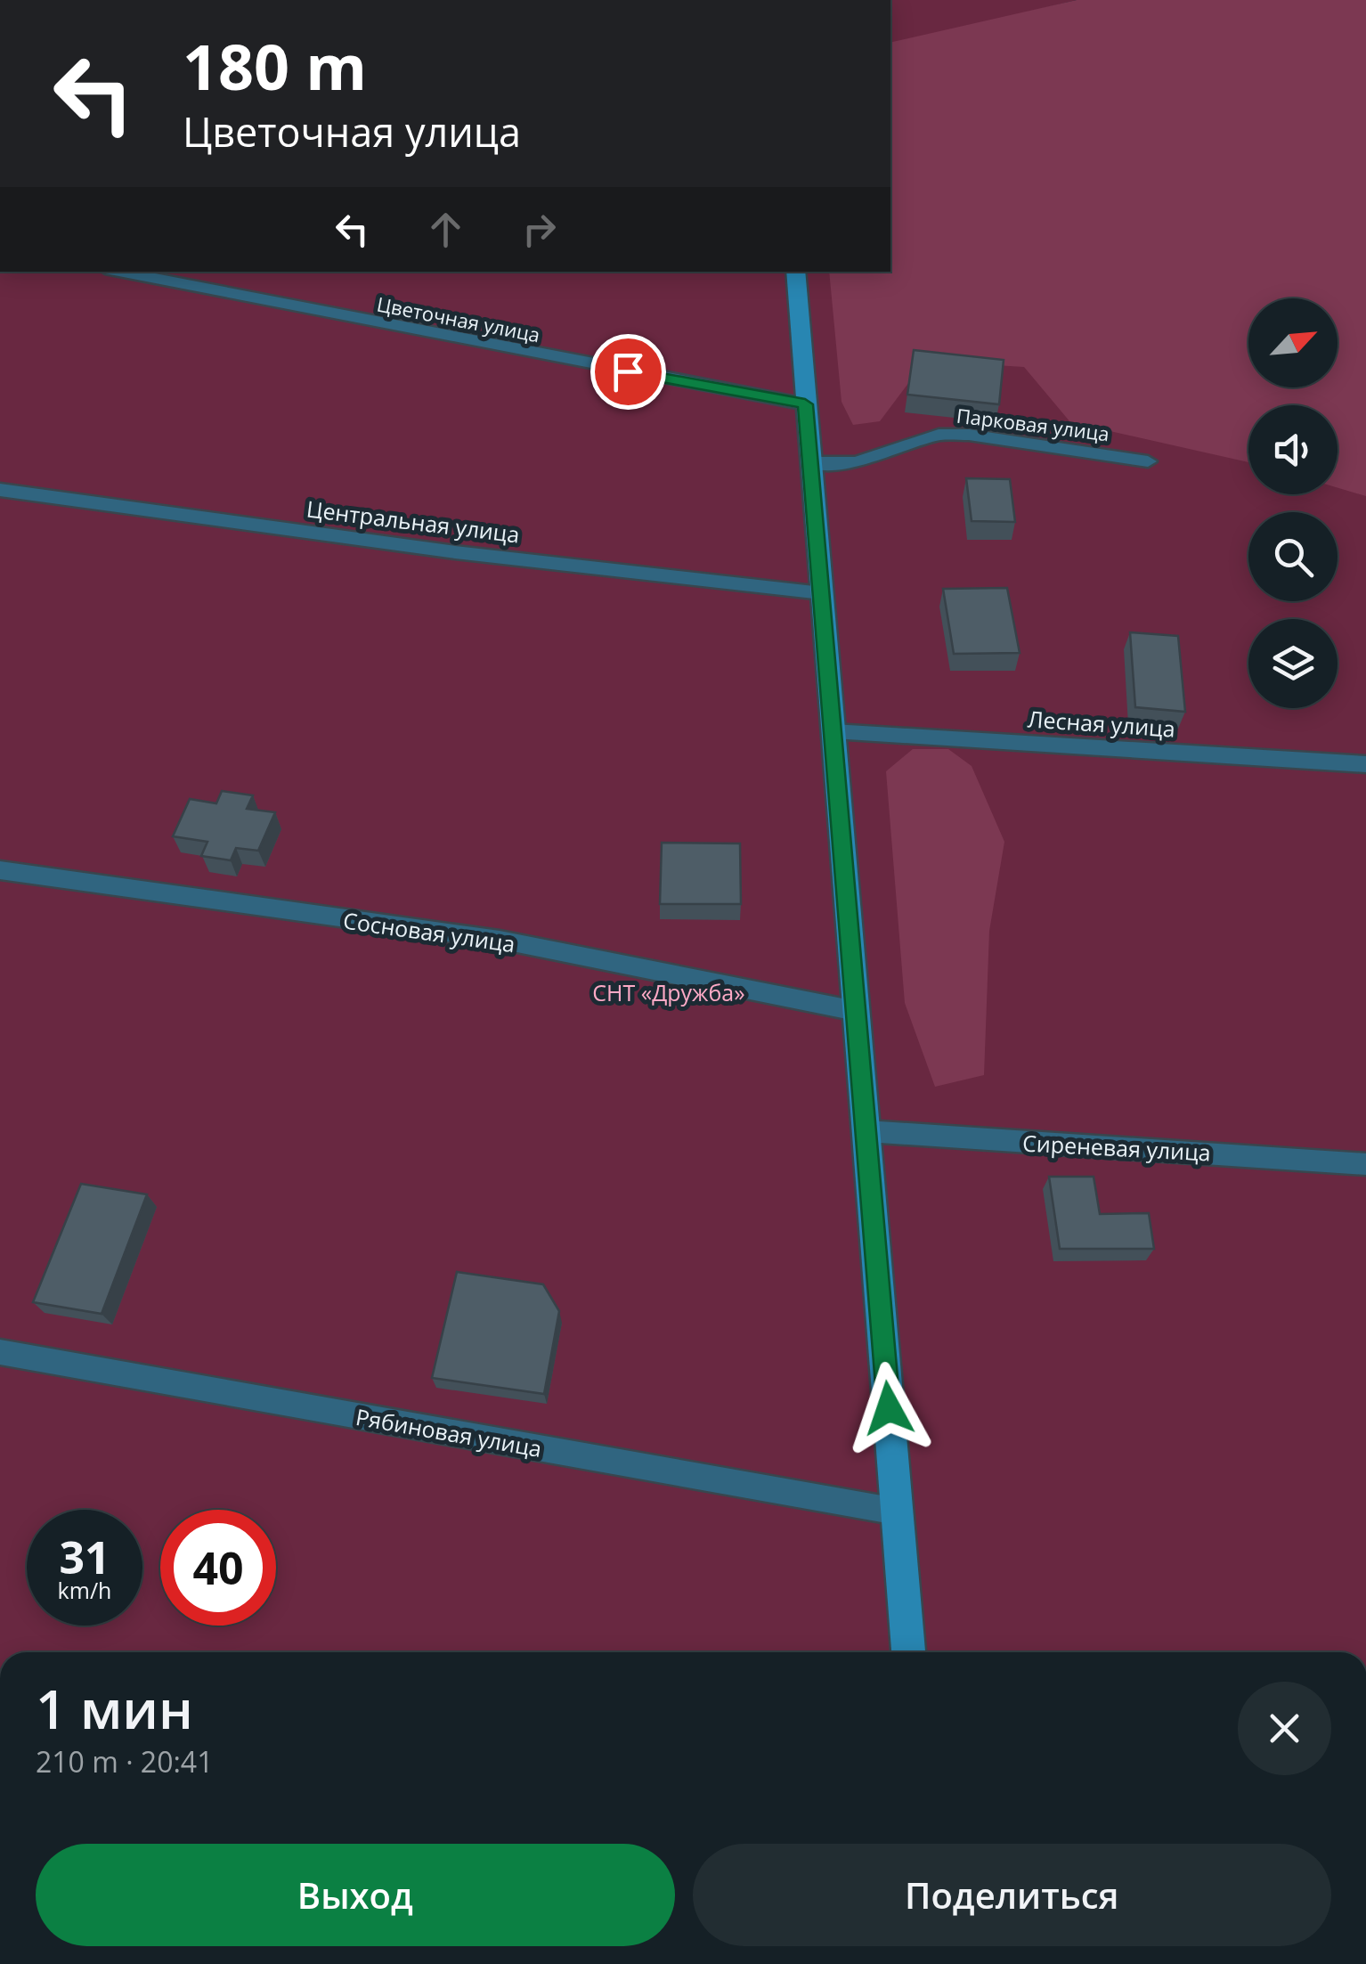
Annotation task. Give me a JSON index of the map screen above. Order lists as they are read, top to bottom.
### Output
{
  "streets": {
    "lane": [
      "Цветочная улица",
      "Парковая улица",
      "Центральная улица",
      "Лесная улица",
      "Сосновая улица",
      "Сиреневая улица",
      "Рябиновая улица"
    ]
  },
  "parks": ["СНТ «Дружба»"],
  "north": "top right",
  "page": {
    "turn": ["180 m", "Цветочная улица"],
    "speed": "31 km/h",
    "limit": "40",
    "heading": ["1 мин", "210 m · 20:41"],
    "buttons": ["Выход", "Поделиться"]
  }
}
